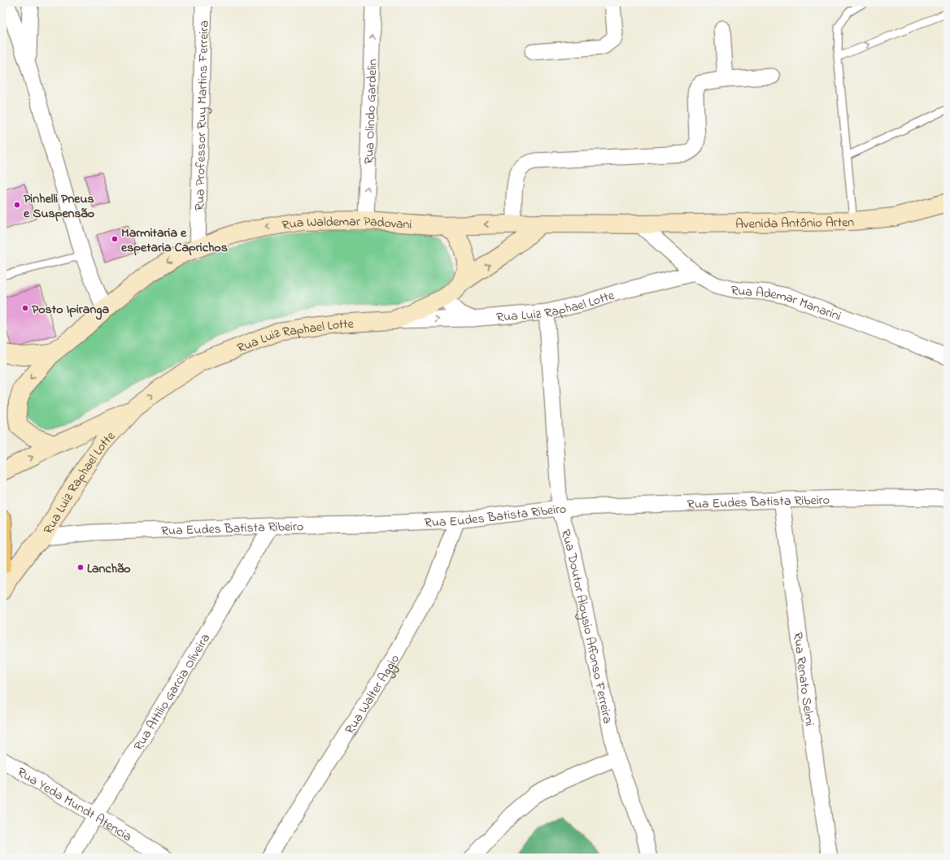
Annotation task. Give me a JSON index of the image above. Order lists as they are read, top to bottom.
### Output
{
  "streets": {
    "street": [
      "Rua Olindo Gardelin",
      "Rua Professor Ruy Martins Ferreira",
      "Avenida Antônio Arten",
      "Rua Waldemar Padovani",
      "Rua Ademar Manarini",
      "Rua Luiz Raphael Lotte",
      "Rua Eudes Batista Ribeiro",
      "Rua Doutor Aloysio Affonso Ferreira",
      "Rua Renato Selmi",
      "Rua Attilio Garcia Oliveira",
      "Rua Walter Aggio",
      "Rua Yeda Mundt Atencia"
    ]
  },
  "crossings": [
    ["Rua Olindo Gardelin", "Rua Waldemar Padovani"],
    ["Rua Professor Ruy Martins Ferreira", "Rua Waldemar Padovani"],
    ["Avenida Antônio Arten", "Rua Waldemar Padovani"],
    ["Avenida Antônio Arten", "Rua Ademar Manarini"],
    ["Rua Waldemar Padovani", "Rua Ademar Manarini"],
    ["Rua Ademar Manarini", "Rua Luiz Raphael Lotte"],
    ["Rua Luiz Raphael Lotte", "Rua Eudes Batista Ribeiro"],
    ["Rua Luiz Raphael Lotte", "Rua Doutor Aloysio Affonso Ferreira"],
    ["Rua Eudes Batista Ribeiro", "Rua Doutor Aloysio Affonso Ferreira"],
    ["Rua Eudes Batista Ribeiro", "Rua Renato Selmi"],
    ["Rua Eudes Batista Ribeiro", "Rua Attilio Garcia Oliveira"],
    ["Rua Eudes Batista Ribeiro", "Rua Walter Aggio"],
    ["Rua Attilio Garcia Oliveira", "Rua Yeda Mundt Atencia"]
  ],
  "one_way": ["Rua Olindo Gardelin", "Rua Luiz Raphael Lotte"],
  "places": [
    "Pinhelli Pneus e Suspensão",
    "Marmitaria e espetaria Caprichos",
    "Posto Ipiranga",
    "Lanchão"
  ]
}
